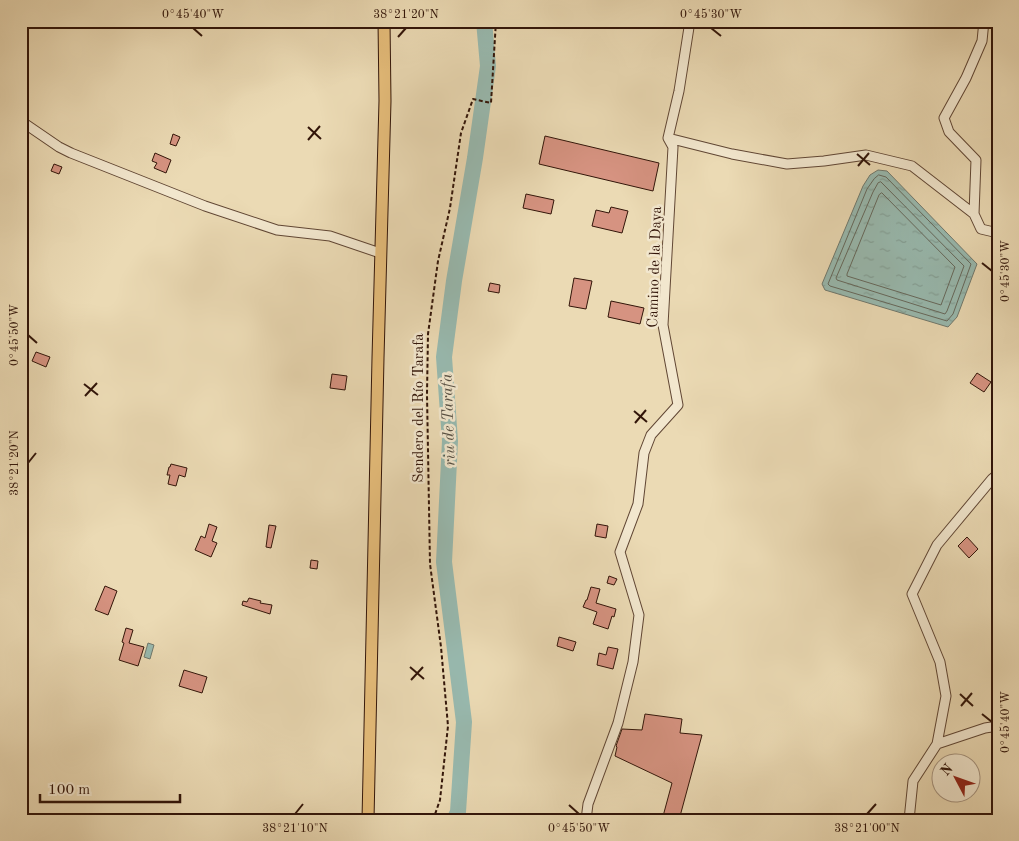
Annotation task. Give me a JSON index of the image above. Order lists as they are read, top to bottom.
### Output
{
  "streets": {
    "street": ["Camino de la Daya"],
    "path": ["Sendero del Río Tarafa"]
  },
  "water": ["riu de Tarafa"],
  "scale_bar": "100 m",
  "north": "top left",
  "coordinates": [
    "0°45'40\"W",
    "38°21'20\"N",
    "0°45'30\"W",
    "0°45'50\"W",
    "38°21'10\"N",
    "38°21'00\"N"
  ]
}
